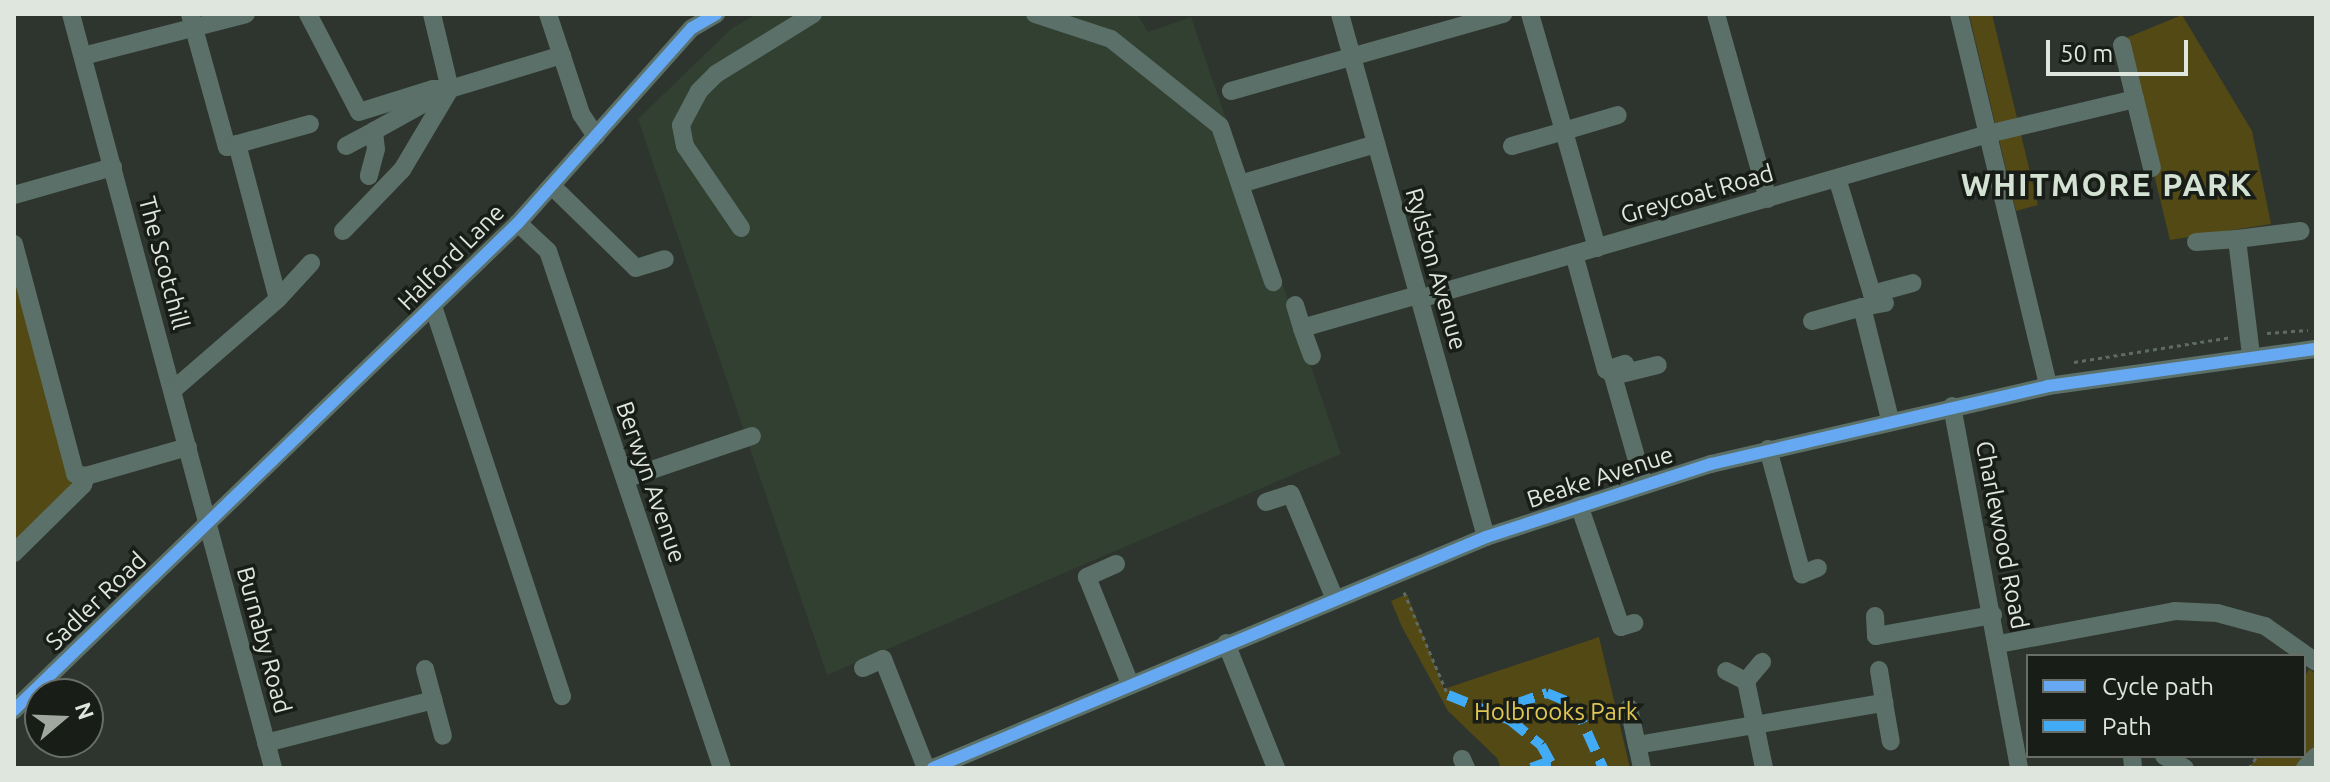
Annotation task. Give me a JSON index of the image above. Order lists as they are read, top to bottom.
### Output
{
  "streets": {
    "street": [
      "Greycoat Road",
      "Halford Lane",
      "The Scotchill",
      "Rylston Avenue",
      "Beake Avenue",
      "Berwyn Avenue",
      "Charlewood Road",
      "Sadler Road",
      "Burnaby Road"
    ]
  },
  "crossings": [
    ["Greycoat Road", "Rylston Avenue"],
    ["Halford Lane", "The Scotchill"],
    ["Halford Lane", "Berwyn Avenue"],
    ["Halford Lane", "Sadler Road"],
    ["Halford Lane", "Burnaby Road"],
    ["The Scotchill", "Sadler Road"],
    ["The Scotchill", "Burnaby Road"],
    ["Rylston Avenue", "Beake Avenue"],
    ["Beake Avenue", "Charlewood Road"],
    ["Sadler Road", "Burnaby Road"]
  ],
  "districts": ["WHITMORE PARK"],
  "parks": ["Holbrooks Park"],
  "legend": ["Cycle path", "Path"],
  "scale_bar": "50 m",
  "north": "right"
}
